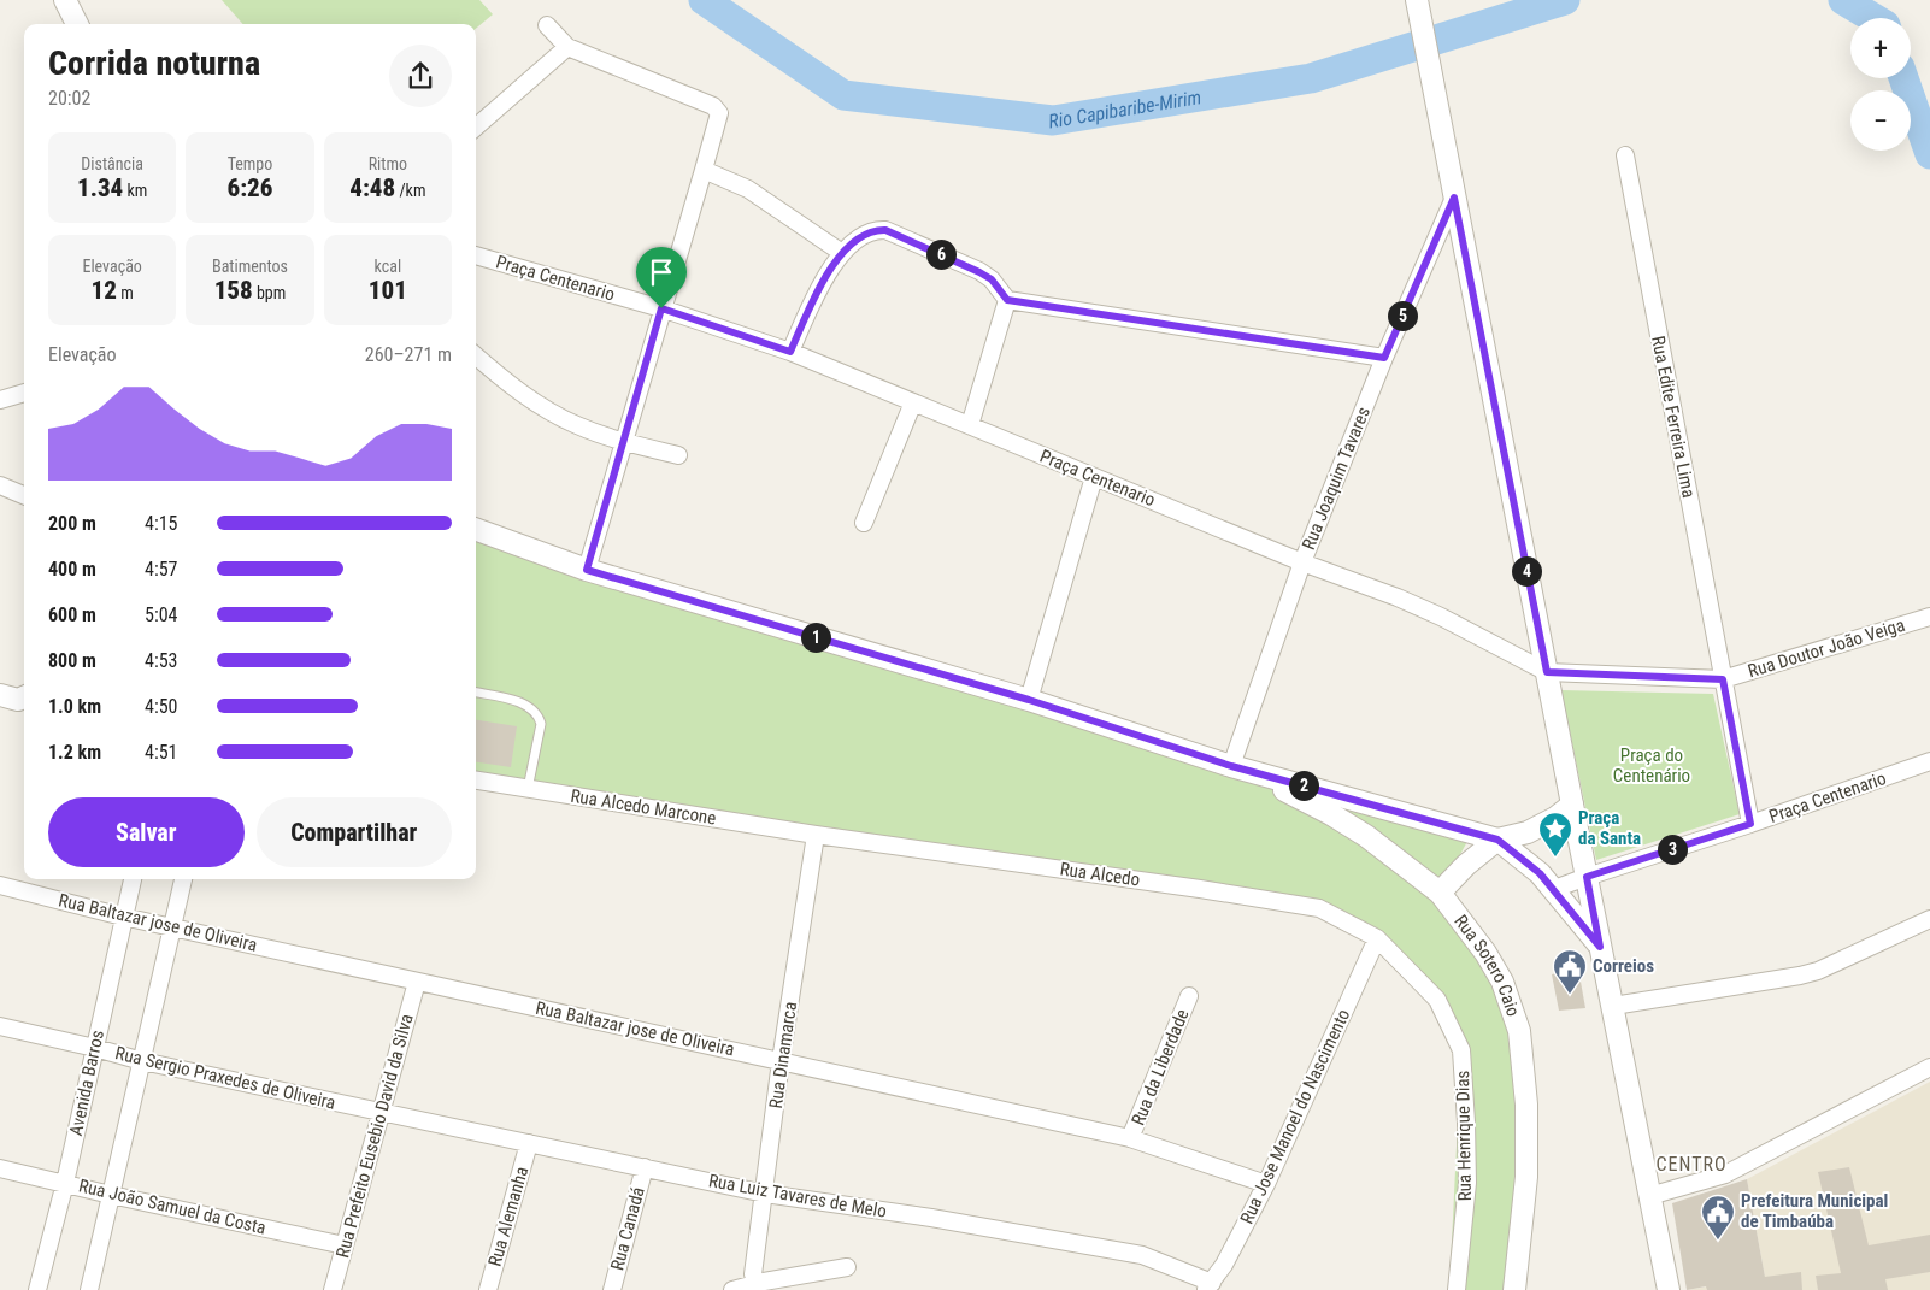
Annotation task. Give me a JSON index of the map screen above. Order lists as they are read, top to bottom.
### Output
{
  "streets": {
    "street": [
      "Praça Centenario",
      "Rua Edite Ferreira Lima",
      "Rua Joaquim Tavares",
      "Rua Doutor João Veiga",
      "Rua Alcedo Marcone",
      "Rua Alcedo",
      "Rua Baltazar jose de Oliveira",
      "Rua Sotero Caio",
      "Rua Dinamarca",
      "Rua da Liberdade",
      "Rua Sergio Praxedes de Oliveira",
      "Avenida Barros",
      "Rua Jose Manoel do Nascimento",
      "Rua Prefeito Eusebio David da Silva",
      "Rua Henrique Dias",
      "Rua Luiz Tavares de Melo",
      "Rua João Samuel da Costa",
      "Rua Alemanha",
      "Rua Canadá"
    ]
  },
  "crossings": [
    ["Praça Centenario", "Rua Edite Ferreira Lima"],
    ["Praça Centenario", "Rua Joaquim Tavares"],
    ["Praça Centenario", "Rua Doutor João Veiga"],
    ["Rua Edite Ferreira Lima", "Rua Doutor João Veiga"],
    ["Rua Joaquim Tavares", "Rua Sotero Caio"],
    ["Rua Alcedo Marcone", "Rua Alcedo"],
    ["Rua Alcedo Marcone", "Rua Dinamarca"],
    ["Rua Alcedo", "Rua Dinamarca"],
    ["Rua Alcedo", "Rua Jose Manoel do Nascimento"],
    ["Rua Alcedo", "Rua Henrique Dias"],
    ["Rua Baltazar jose de Oliveira", "Rua Dinamarca"],
    ["Rua Baltazar jose de Oliveira", "Rua da Liberdade"],
    ["Rua Baltazar jose de Oliveira", "Avenida Barros"],
    ["Rua Baltazar jose de Oliveira", "Rua Jose Manoel do Nascimento"],
    ["Rua Baltazar jose de Oliveira", "Rua Prefeito Eusebio David da Silva"],
    ["Rua Dinamarca", "Rua Luiz Tavares de Melo"],
    ["Rua Sergio Praxedes de Oliveira", "Avenida Barros"],
    ["Rua Sergio Praxedes de Oliveira", "Rua Prefeito Eusebio David da Silva"],
    ["Rua Sergio Praxedes de Oliveira", "Rua Luiz Tavares de Melo"],
    ["Avenida Barros", "Rua João Samuel da Costa"],
    ["Rua Jose Manoel do Nascimento", "Rua Henrique Dias"],
    ["Rua Jose Manoel do Nascimento", "Rua Luiz Tavares de Melo"],
    ["Rua Prefeito Eusebio David da Silva", "Rua Luiz Tavares de Melo"],
    ["Rua Prefeito Eusebio David da Silva", "Rua João Samuel da Costa"],
    ["Rua Luiz Tavares de Melo", "Rua Alemanha"],
    ["Rua Luiz Tavares de Melo", "Rua Canadá"]
  ],
  "districts": ["CENTRO"],
  "water": ["Rio Capibaribe-Mirim"],
  "parks": ["Praça do Centenário"],
  "places": {
    "place": ["Praça da Santa"],
    "public building": ["Correios", "Prefeitura Municipal de Timbaúba"]
  },
  "page": {
    "map_buttons": ["+", "−"],
    "heading": ["Corrida noturna", "20:02"],
    "stats": [
      ["Distância", "1.34 km"],
      ["Tempo", "6:26"],
      ["Ritmo", "4:48 /km"],
      ["Elevação", "12 m"],
      ["Batimentos", "158 bpm"],
      ["kcal", "101"]
    ],
    "pins": [
      "6",
      "5",
      "4",
      "1",
      "2",
      "3"
    ],
    "chart": ["Elevação", "260–271 m"],
    "list": [
      {
        "name": "200 m",
        "note": "4:15"
      },
      {
        "name": "400 m",
        "note": "4:57"
      },
      {
        "name": "600 m",
        "note": "5:04"
      },
      {
        "name": "800 m",
        "note": "4:53"
      },
      {
        "name": "1.0 km",
        "note": "4:50"
      },
      {
        "name": "1.2 km",
        "note": "4:51"
      }
    ],
    "buttons": ["Salvar", "Compartilhar"]
  }
}
